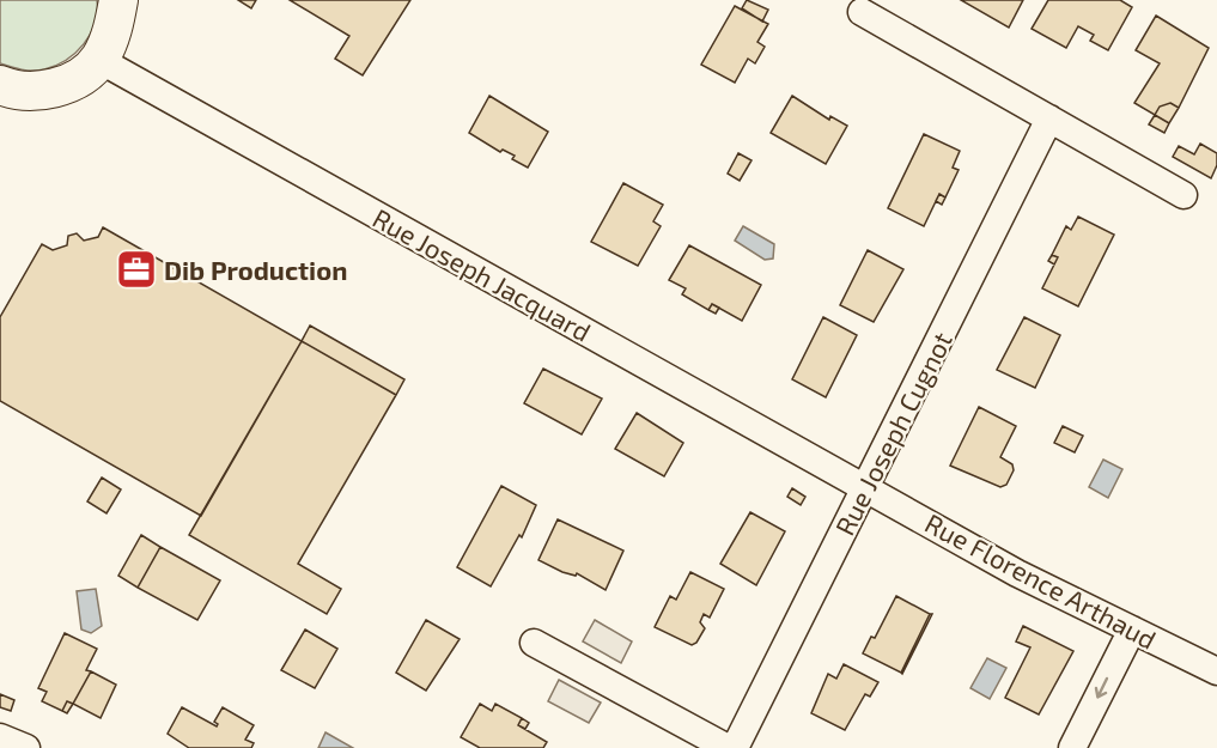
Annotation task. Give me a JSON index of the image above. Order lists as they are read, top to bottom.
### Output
{
  "streets": {
    "street": ["Rue Joseph Jacquard", "Rue Joseph Cugnot", "Rue Florence Arthaud"]
  },
  "crossings": [
    ["Rue Joseph Jacquard", "Rue Joseph Cugnot"],
    ["Rue Joseph Jacquard", "Rue Florence Arthaud"],
    ["Rue Joseph Cugnot", "Rue Florence Arthaud"]
  ],
  "places": {
    "office": ["Dib Production"]
  }
}
